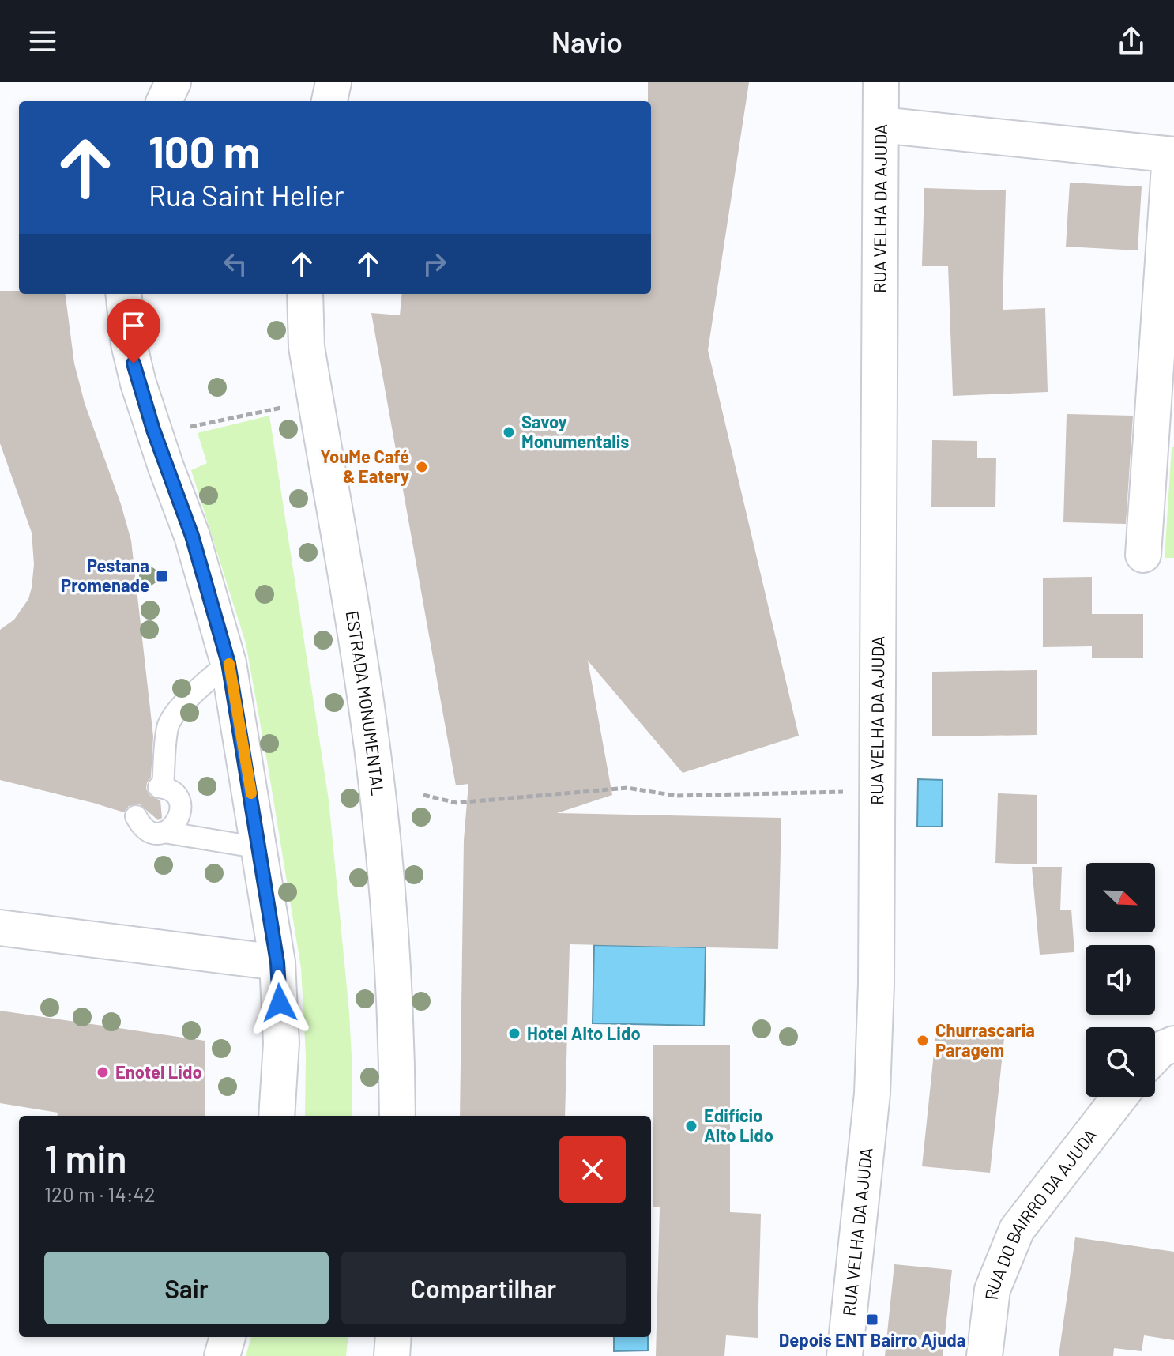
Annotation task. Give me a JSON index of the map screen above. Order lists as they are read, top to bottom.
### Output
{
  "streets": {
    "street": ["RUA VELHA DA AJUDA", "ESTRADA MONUMENTAL", "RUA DO BAIRRO DA AJUDA"]
  },
  "places": {
    "other": [
      "Savoy Monumentalis",
      "YouMe Café & Eatery",
      "Hotel Alto Lido",
      "Churrascaria Paragem",
      "Enotel Lido",
      "Edifício Alto Lido"
    ],
    "transit": ["Pestana Promenade", "Depois ENT Bairro Ajuda"]
  },
  "north": "bottom right",
  "page": {
    "header": "Navio",
    "turn": ["100 m", "Rua Saint Helier"],
    "heading": ["1 min", "120 m · 14:42"],
    "buttons": ["Sair", "Compartilhar"]
  }
}
